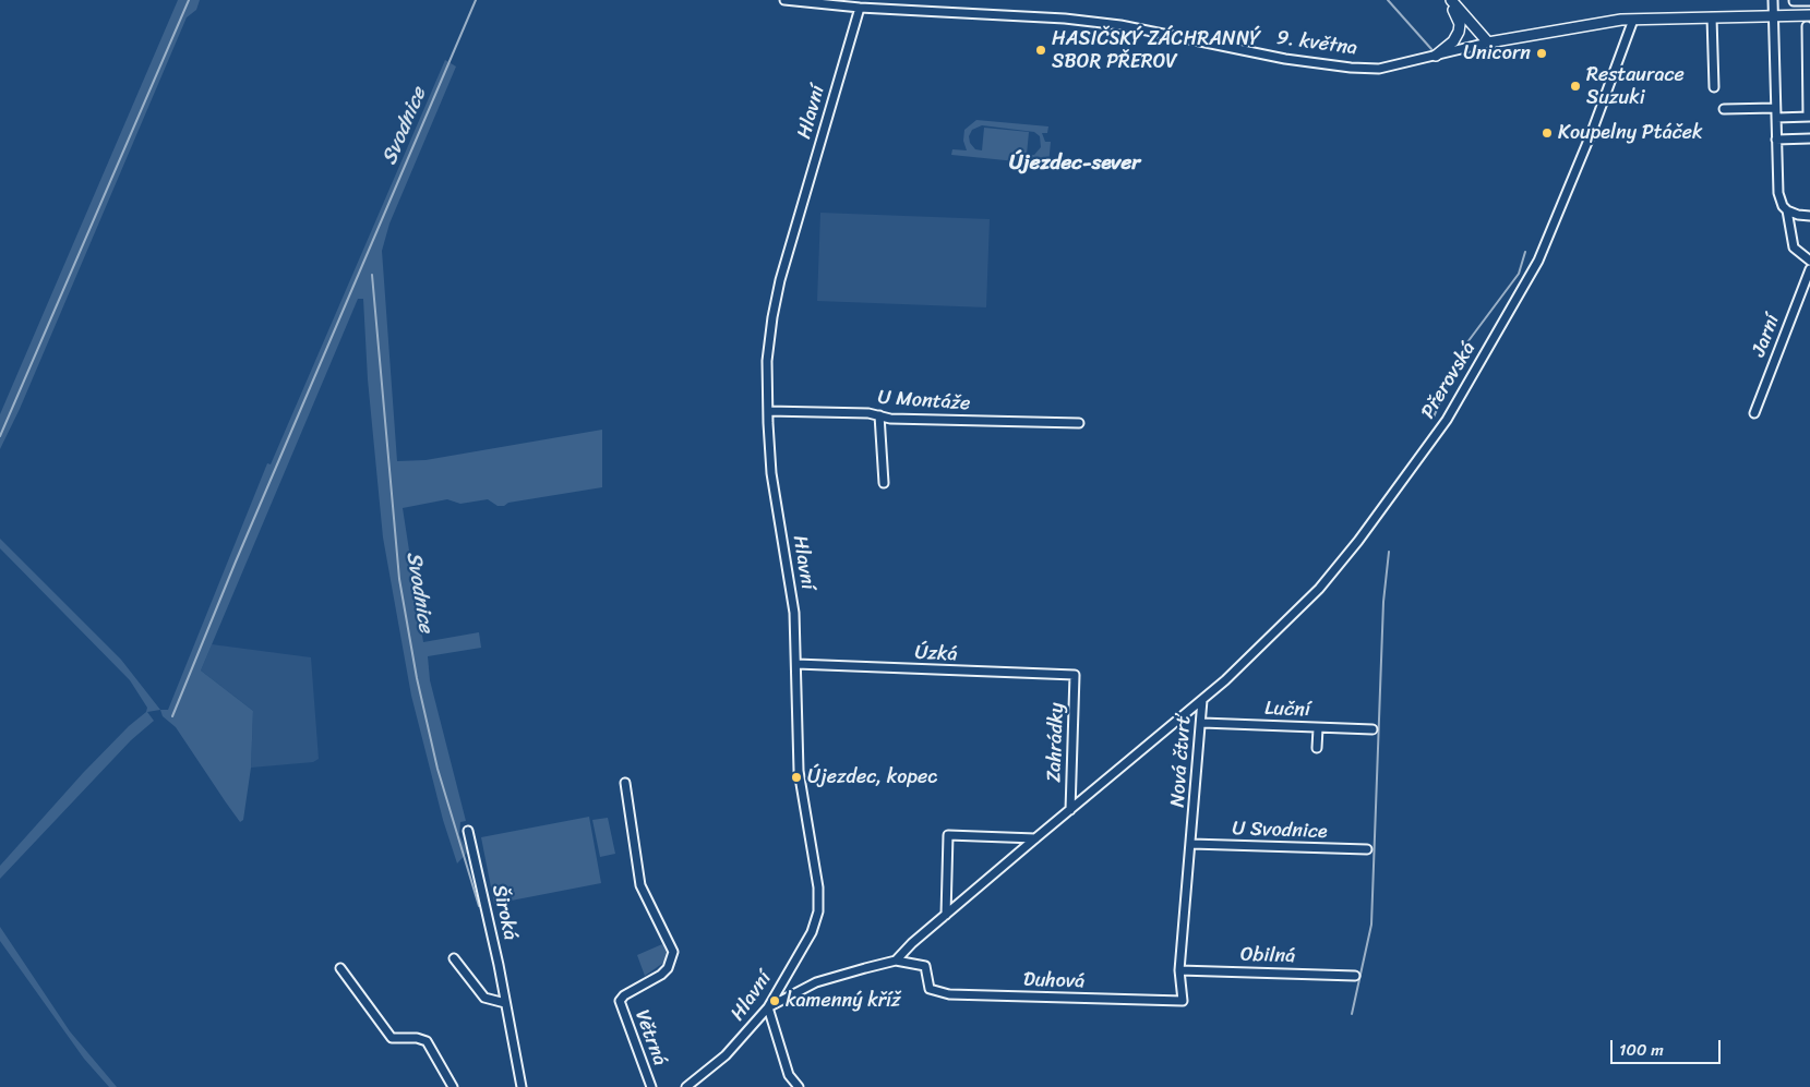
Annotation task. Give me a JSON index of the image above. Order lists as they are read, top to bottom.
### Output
{
  "streets": {
    "main road": ["9. května"],
    "street": [
      "Hlavní",
      "Jarní",
      "Přerovská",
      "U Montáže",
      "Úzká",
      "Luční",
      "Zahrádky",
      "Nová čtvrť",
      "U Svodnice",
      "Široká",
      "Obilná",
      "Duhová",
      "Větrná"
    ]
  },
  "crossings": [
    ["9. května", "Hlavní"],
    ["9. května", "Přerovská"],
    ["Hlavní", "U Montáže"],
    ["Hlavní", "Úzká"],
    ["Přerovská", "Nová čtvrť"],
    ["Úzká", "Zahrádky"],
    ["Luční", "Nová čtvrť"],
    ["Zahrádky", "Nová čtvrť"],
    ["Nová čtvrť", "U Svodnice"],
    ["Nová čtvrť", "Obilná"],
    ["Nová čtvrť", "Duhová"]
  ],
  "districts": ["Újezdec-sever"],
  "water": ["Svodnice"],
  "places": [
    "HASIČSKÝ ZÁCHRANNÝ SBOR PŘEROV",
    "Unicorn",
    "Restaurace Suzuki",
    "Koupelny Ptáček",
    "Újezdec, kopec",
    "kamenný kříž"
  ],
  "scale_bar": "100 m"
}
